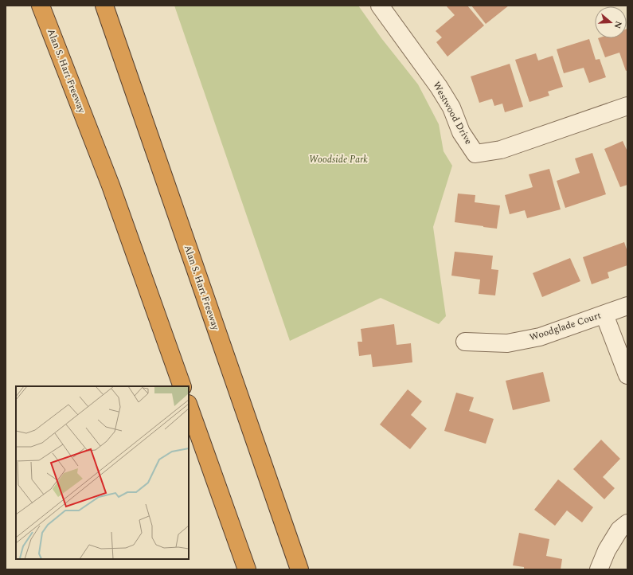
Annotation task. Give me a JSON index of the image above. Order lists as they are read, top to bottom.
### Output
{
  "streets": {
    "highway": ["Alan S. Hart Freeway"],
    "street": ["Westwood Drive", "Woodglade Court"]
  },
  "parks": ["Woodside Park"],
  "north": "right"
}
